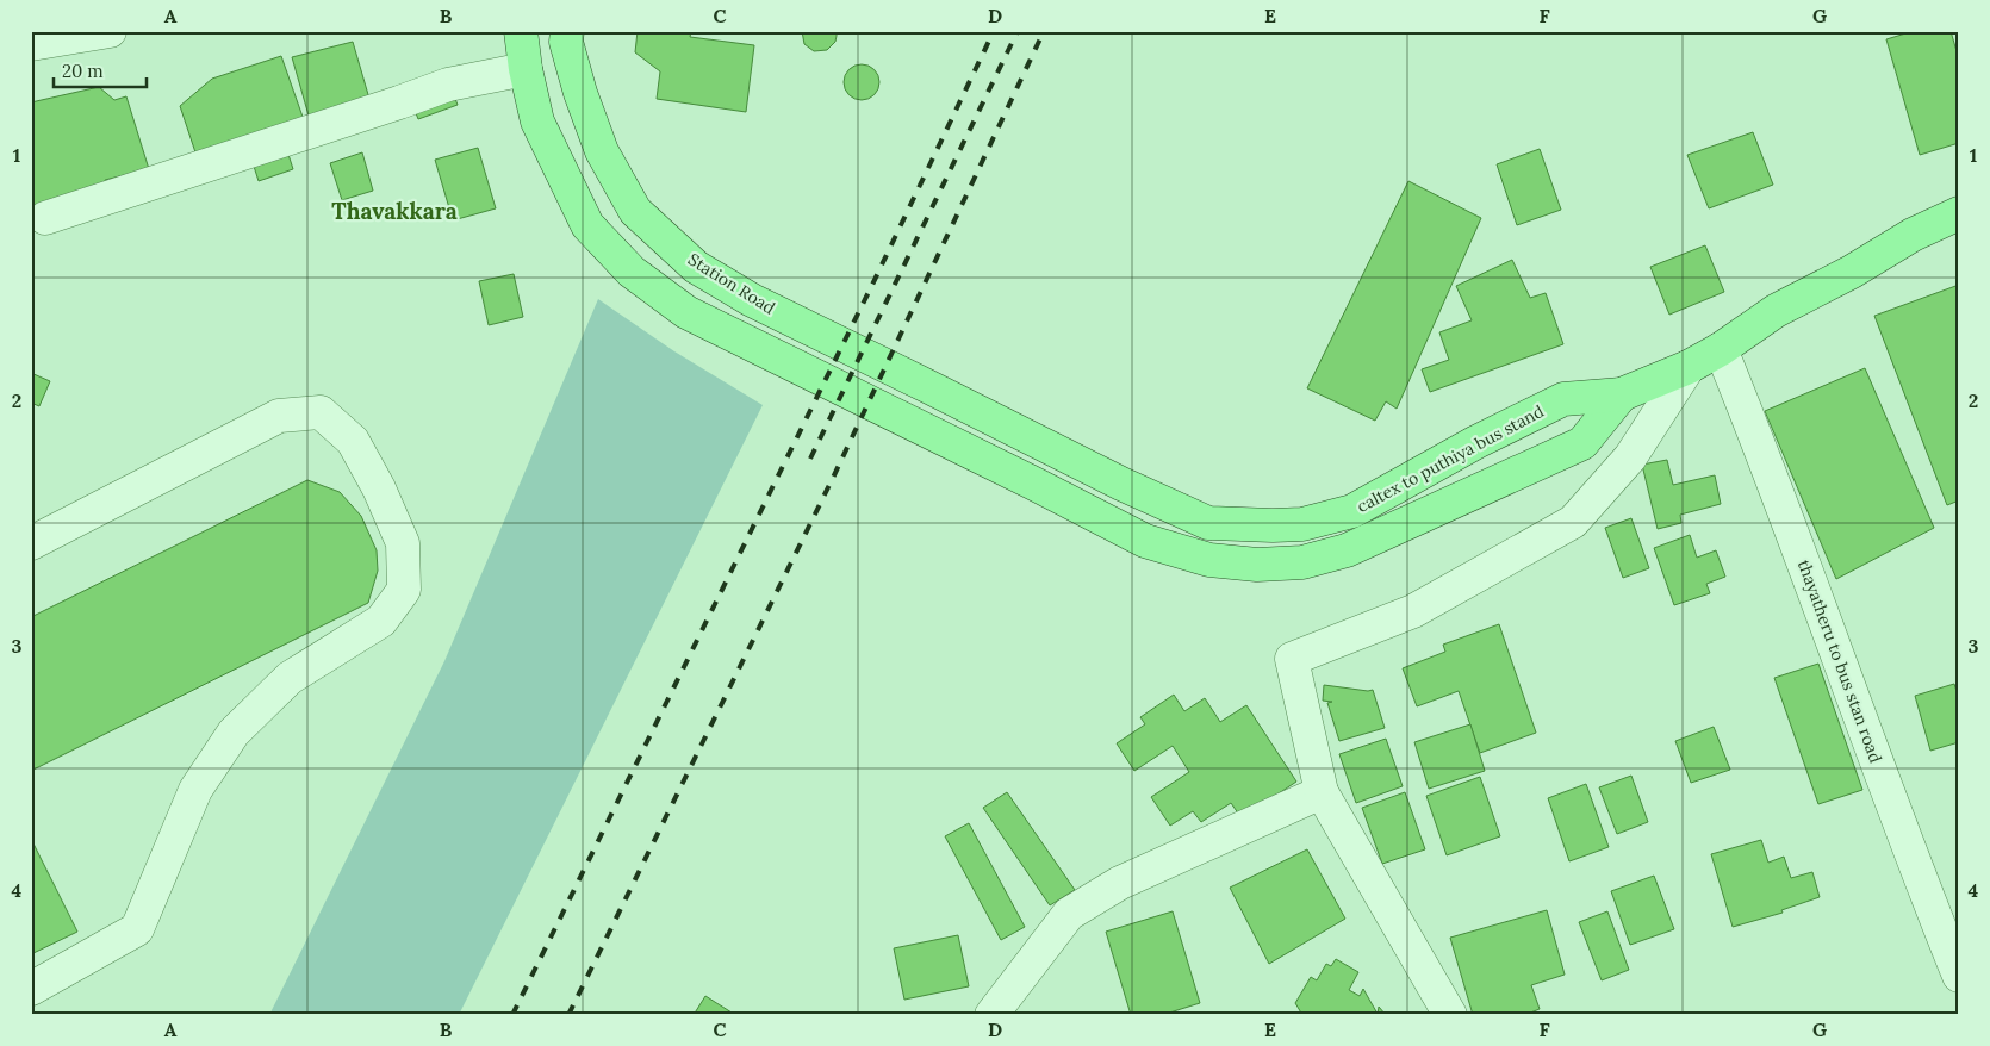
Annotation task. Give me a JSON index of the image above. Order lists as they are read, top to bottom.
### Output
{
  "streets": {
    "main road": ["Station Road", "caltex to puthiya bus stand"],
    "street": ["thayatheru to bus stan road"]
  },
  "crossings": [
    ["Station Road", "caltex to puthiya bus stand"],
    ["caltex to puthiya bus stand", "thayatheru to bus stan road"]
  ],
  "districts": ["Thavakkara"],
  "scale_bar": "20 m",
  "grid": {
    "columns": [
      "A",
      "B",
      "C",
      "D",
      "E",
      "F",
      "G"
    ],
    "rows": [
      "1",
      "2",
      "3",
      "4"
    ]
  }
}
